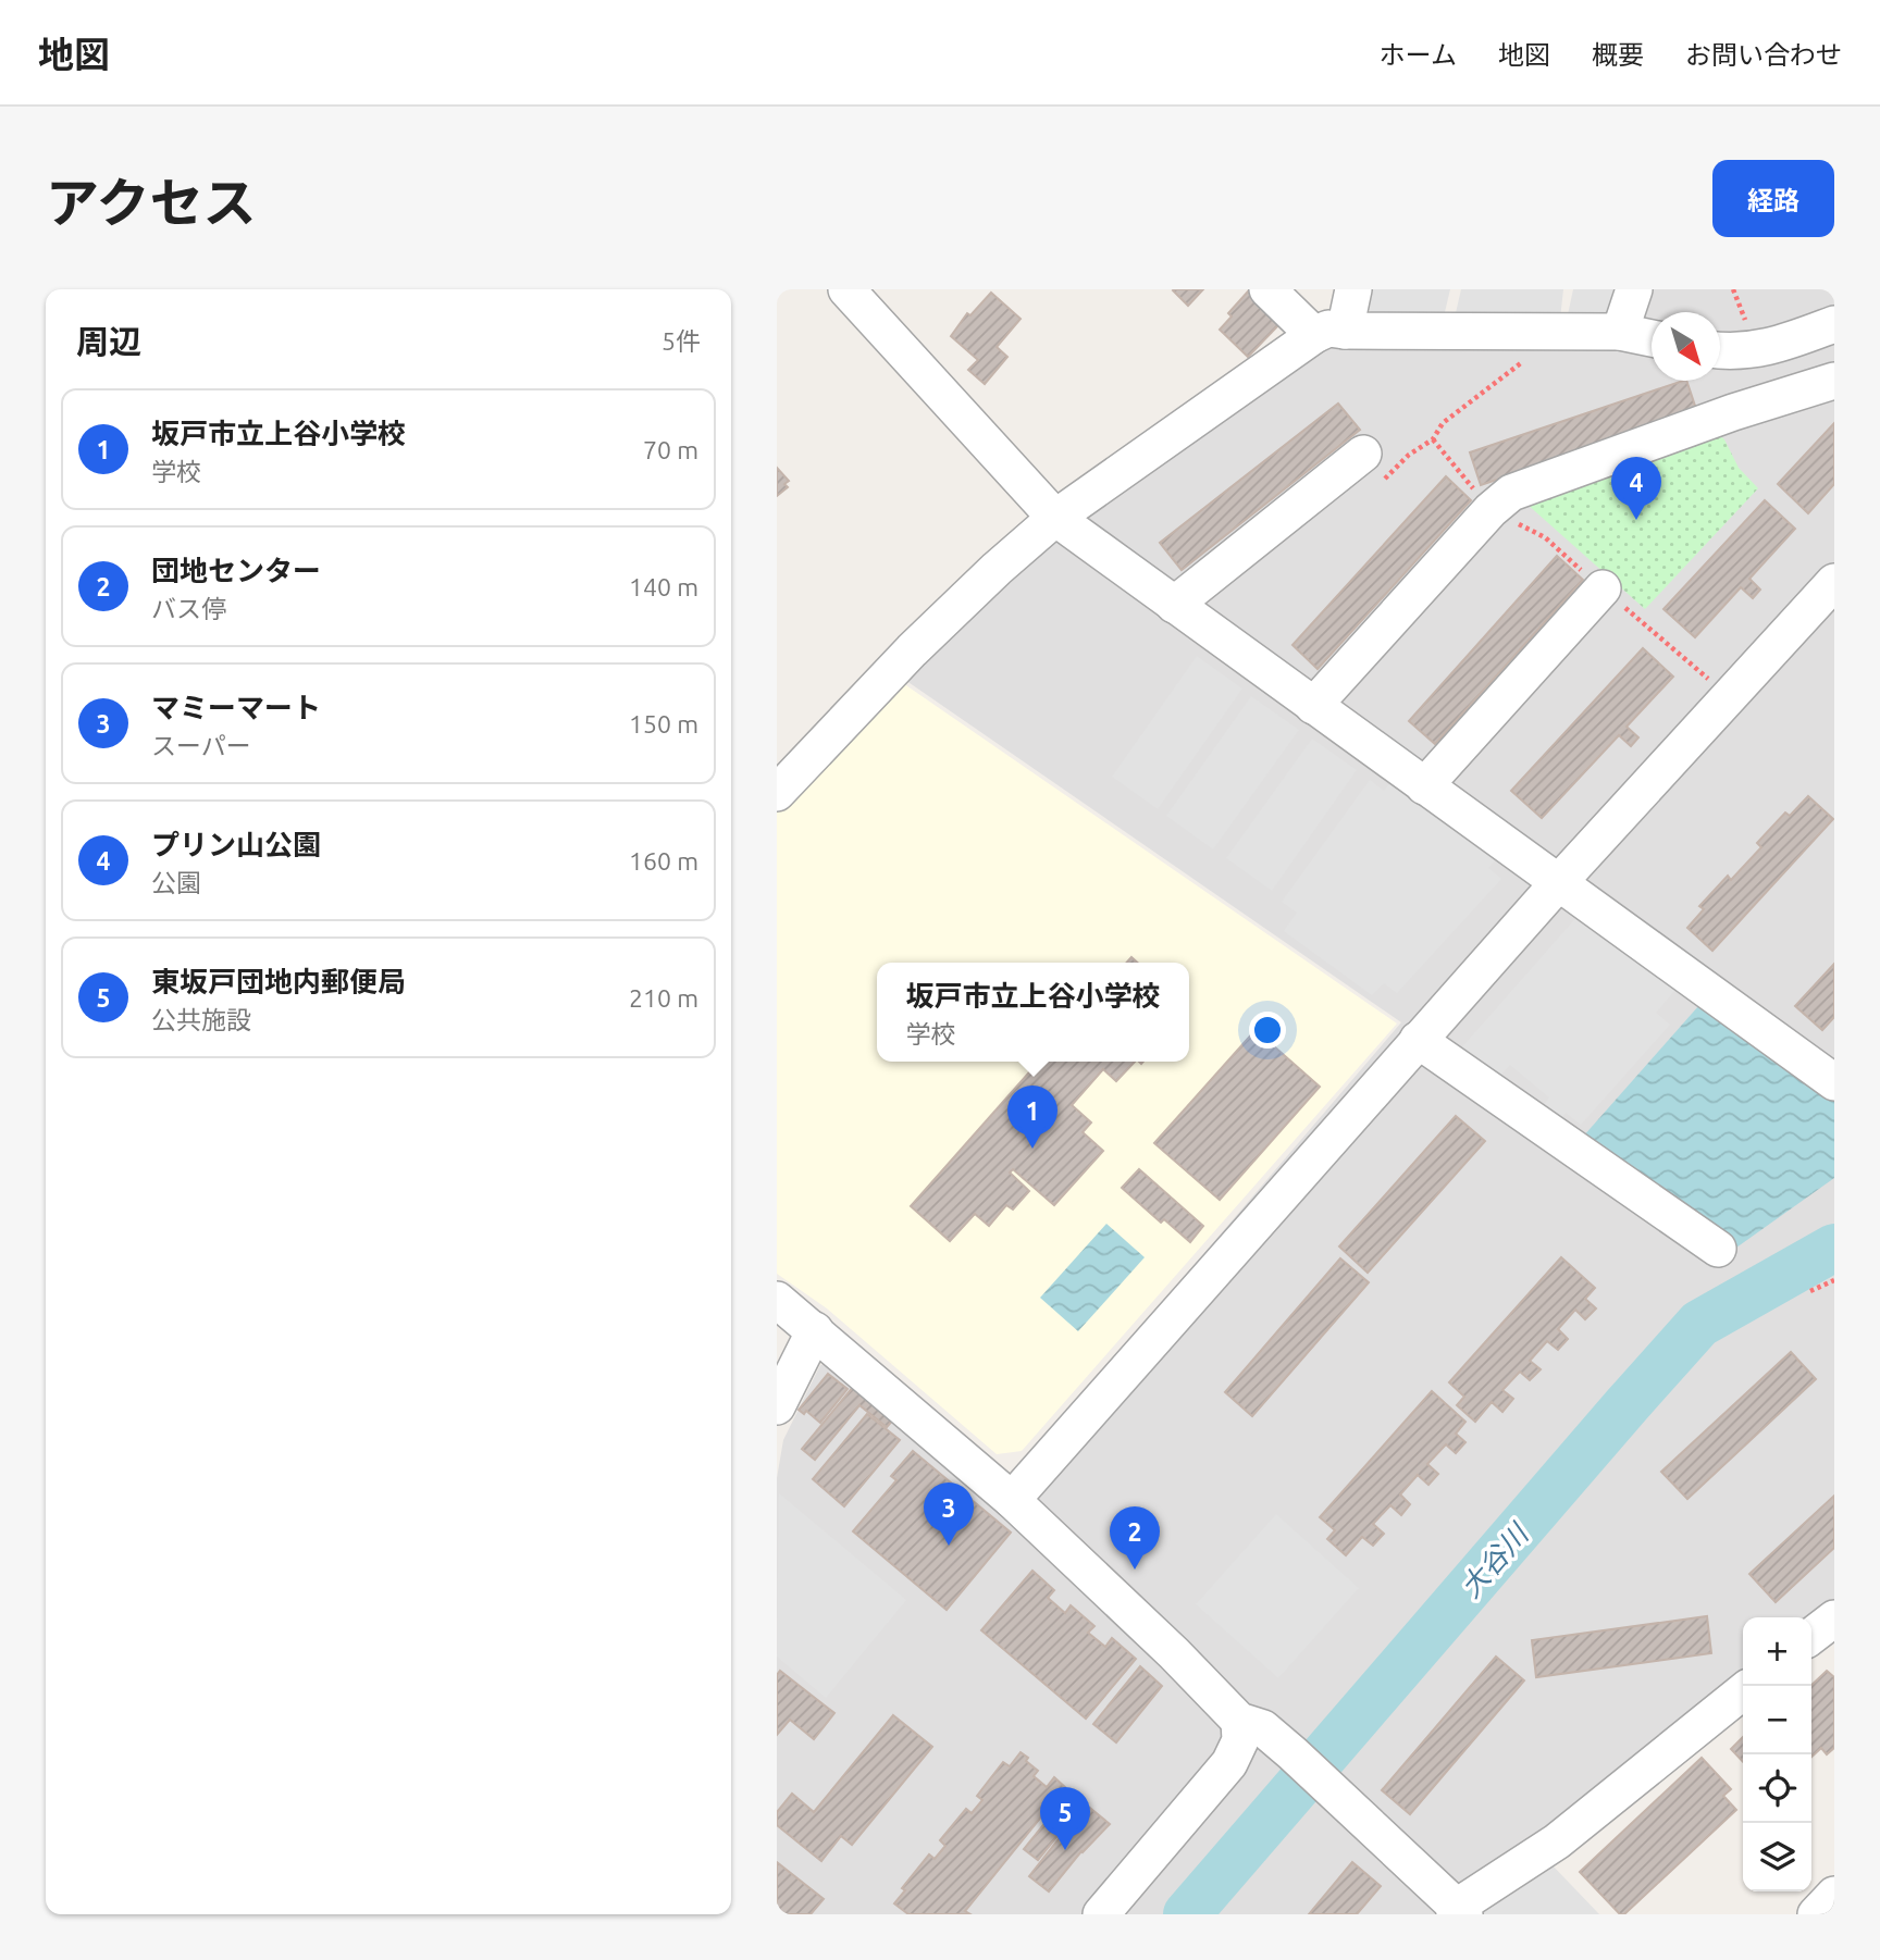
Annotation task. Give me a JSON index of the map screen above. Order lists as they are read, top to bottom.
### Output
{
  "water": ["大谷川"],
  "north": "bottom right",
  "page": {
    "header": "地図",
    "nav": [
      "ホーム",
      "地図",
      "概要",
      "お問い合わせ"
    ],
    "title": "アクセス",
    "buttons": "経路",
    "heading": ["周辺", "5件"],
    "list": [
      {
        "mark": "1",
        "name": "坂戸市立上谷小学校",
        "note": "学校",
        "value": "70 m"
      },
      {
        "mark": "2",
        "name": "団地センター",
        "note": "バス停",
        "value": "140 m"
      },
      {
        "mark": "3",
        "name": "マミーマート",
        "note": "スーパー",
        "value": "150 m"
      },
      {
        "mark": "4",
        "name": "プリン山公園",
        "note": "公園",
        "value": "160 m"
      },
      {
        "mark": "5",
        "name": "東坂戸団地内郵便局",
        "note": "公共施設",
        "value": "210 m"
      }
    ],
    "pins": [
      "4",
      "1",
      "3",
      "2",
      "5"
    ],
    "popup": ["坂戸市立上谷小学校", "学校"],
    "map_buttons": ["+", "−"]
  }
}
